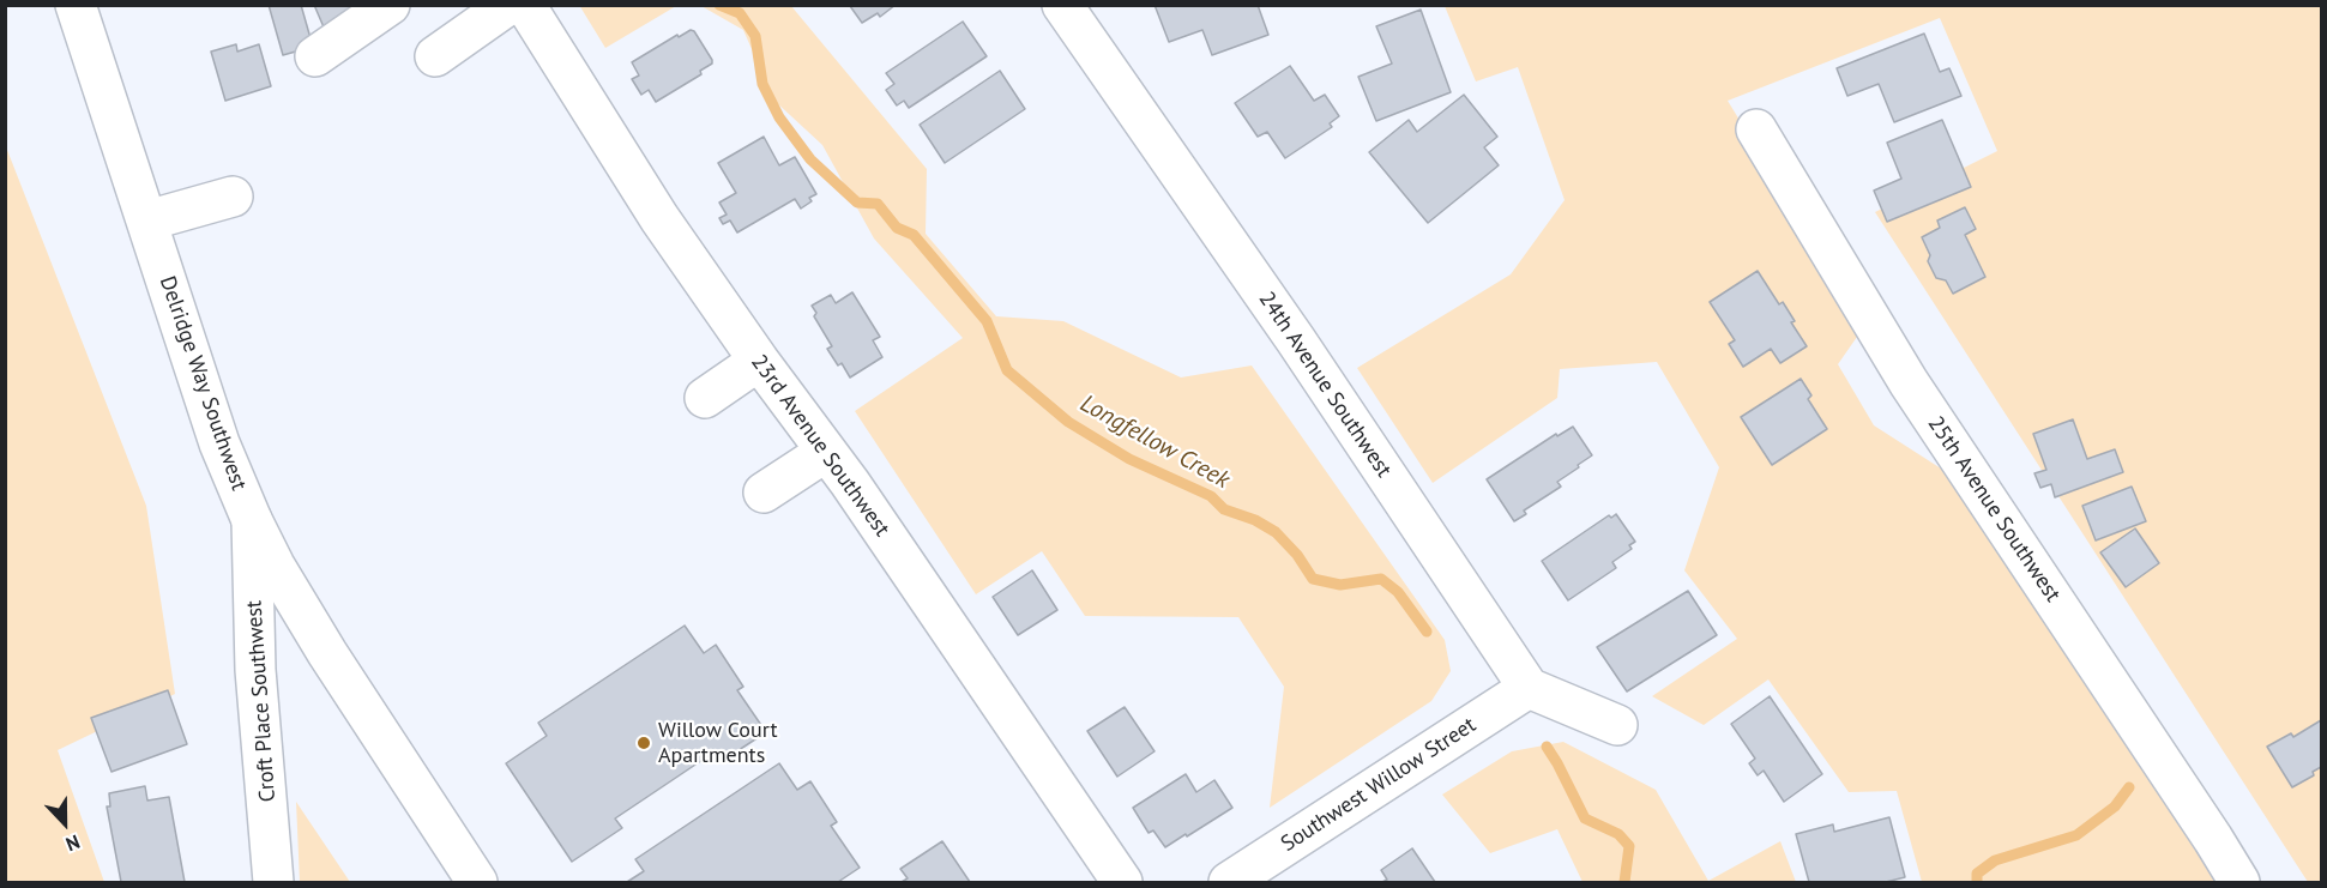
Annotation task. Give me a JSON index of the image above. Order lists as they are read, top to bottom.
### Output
{
  "streets": {
    "street": [
      "Delridge Way Southwest",
      "24th Avenue Southwest",
      "23rd Avenue Southwest",
      "25th Avenue Southwest",
      "Croft Place Southwest",
      "Southwest Willow Street"
    ]
  },
  "crossings": [
    ["Delridge Way Southwest", "Croft Place Southwest"],
    ["24th Avenue Southwest", "Southwest Willow Street"]
  ],
  "water": ["Longfellow Creek"],
  "places": ["Willow Court Apartments"],
  "north": "bottom"
}
